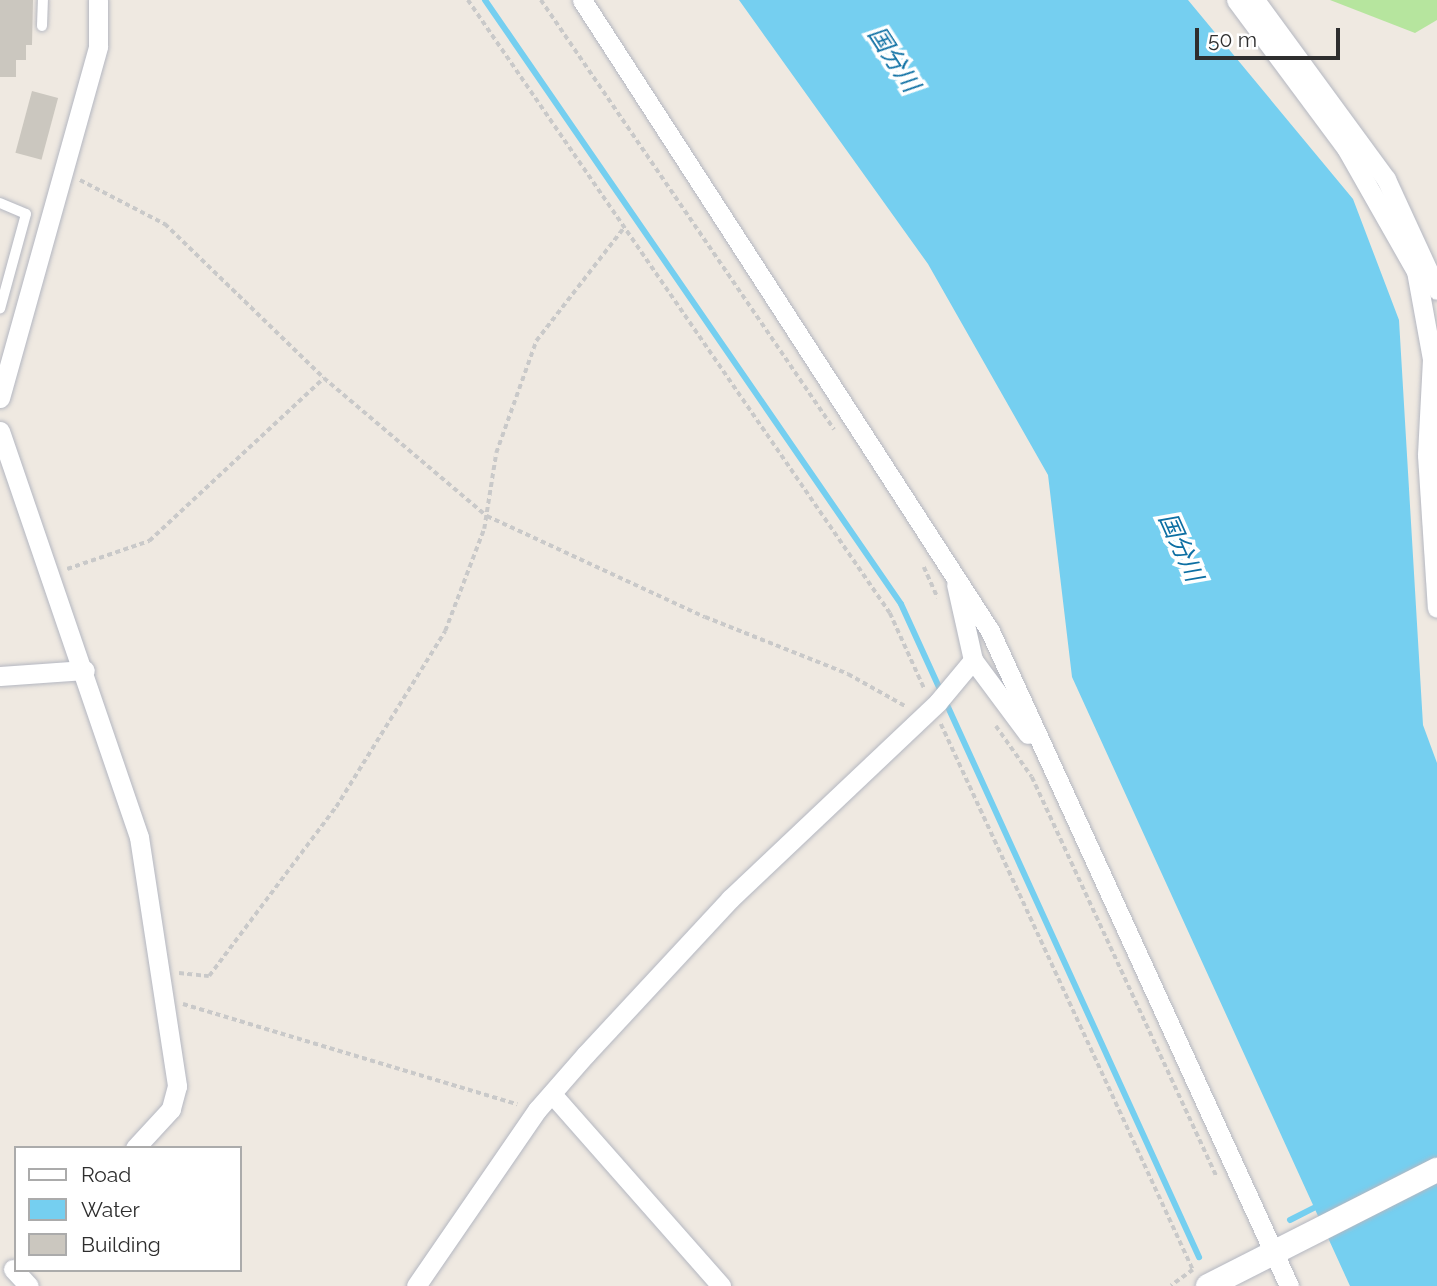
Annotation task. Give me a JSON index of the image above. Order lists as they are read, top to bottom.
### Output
{
  "water": ["国分川"],
  "legend": ["Road", "Water", "Building"],
  "scale_bar": "50 m"
}
